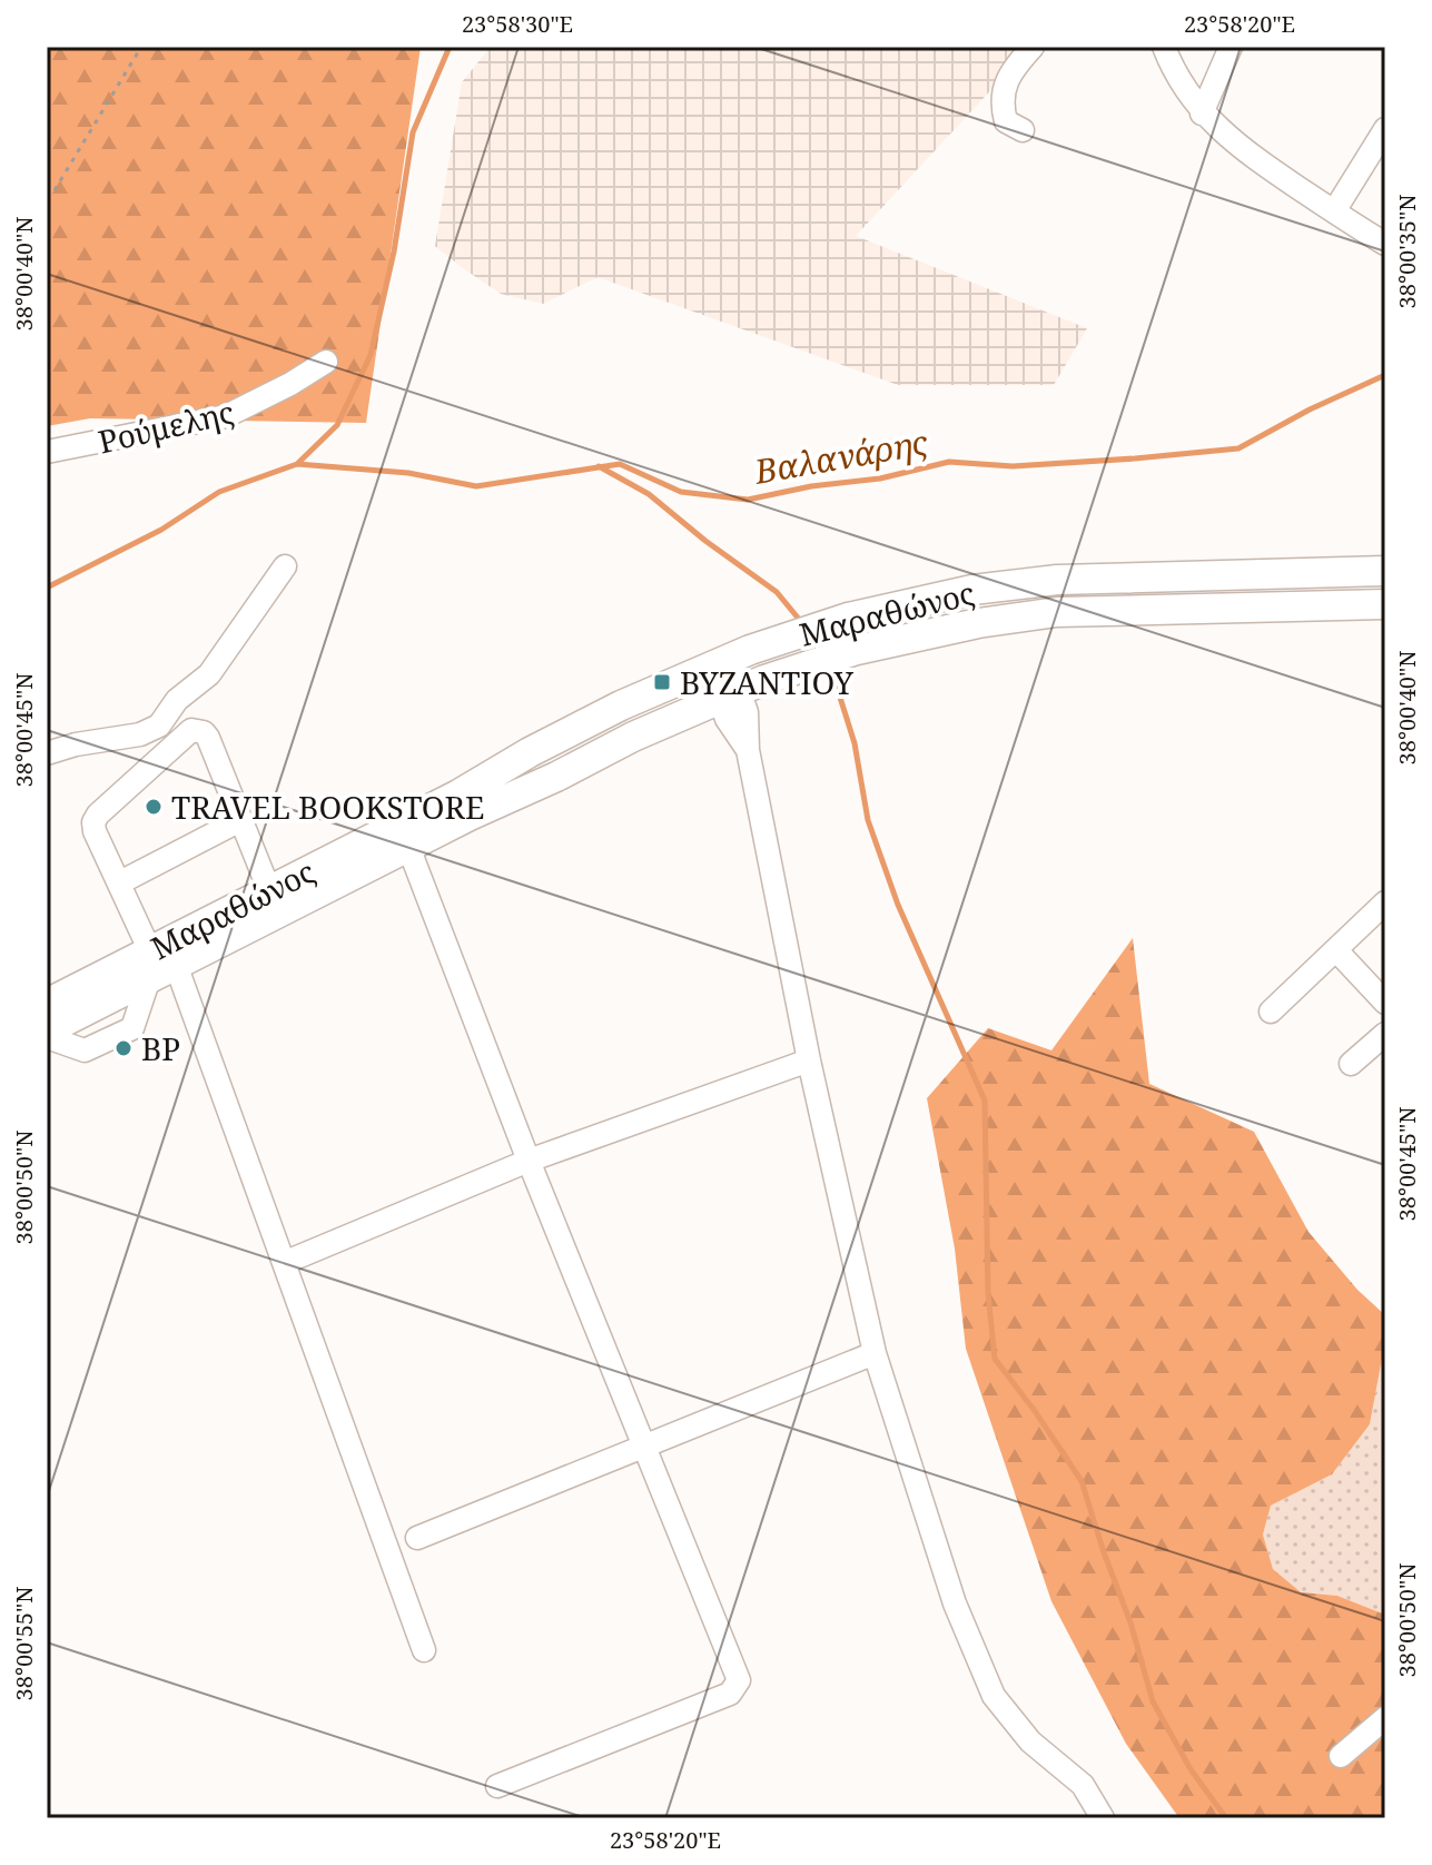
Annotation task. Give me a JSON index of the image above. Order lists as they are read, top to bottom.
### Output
{
  "streets": {
    "main road": ["Μαραθώνος"],
    "street": ["Ρούμελης"]
  },
  "water": ["Βαλανάρης"],
  "places": {
    "transit": ["ΒΥΖΑΝΤΙΟΥ"],
    "other": ["TRAVEL BOOKSTORE", "BP"]
  },
  "coordinates": [
    "23°58'30\"E",
    "23°58'20\"E",
    "38°00'35\"N",
    "38°00'40\"N",
    "38°00'45\"N",
    "38°00'50\"N",
    "38°00'55\"N"
  ]
}
